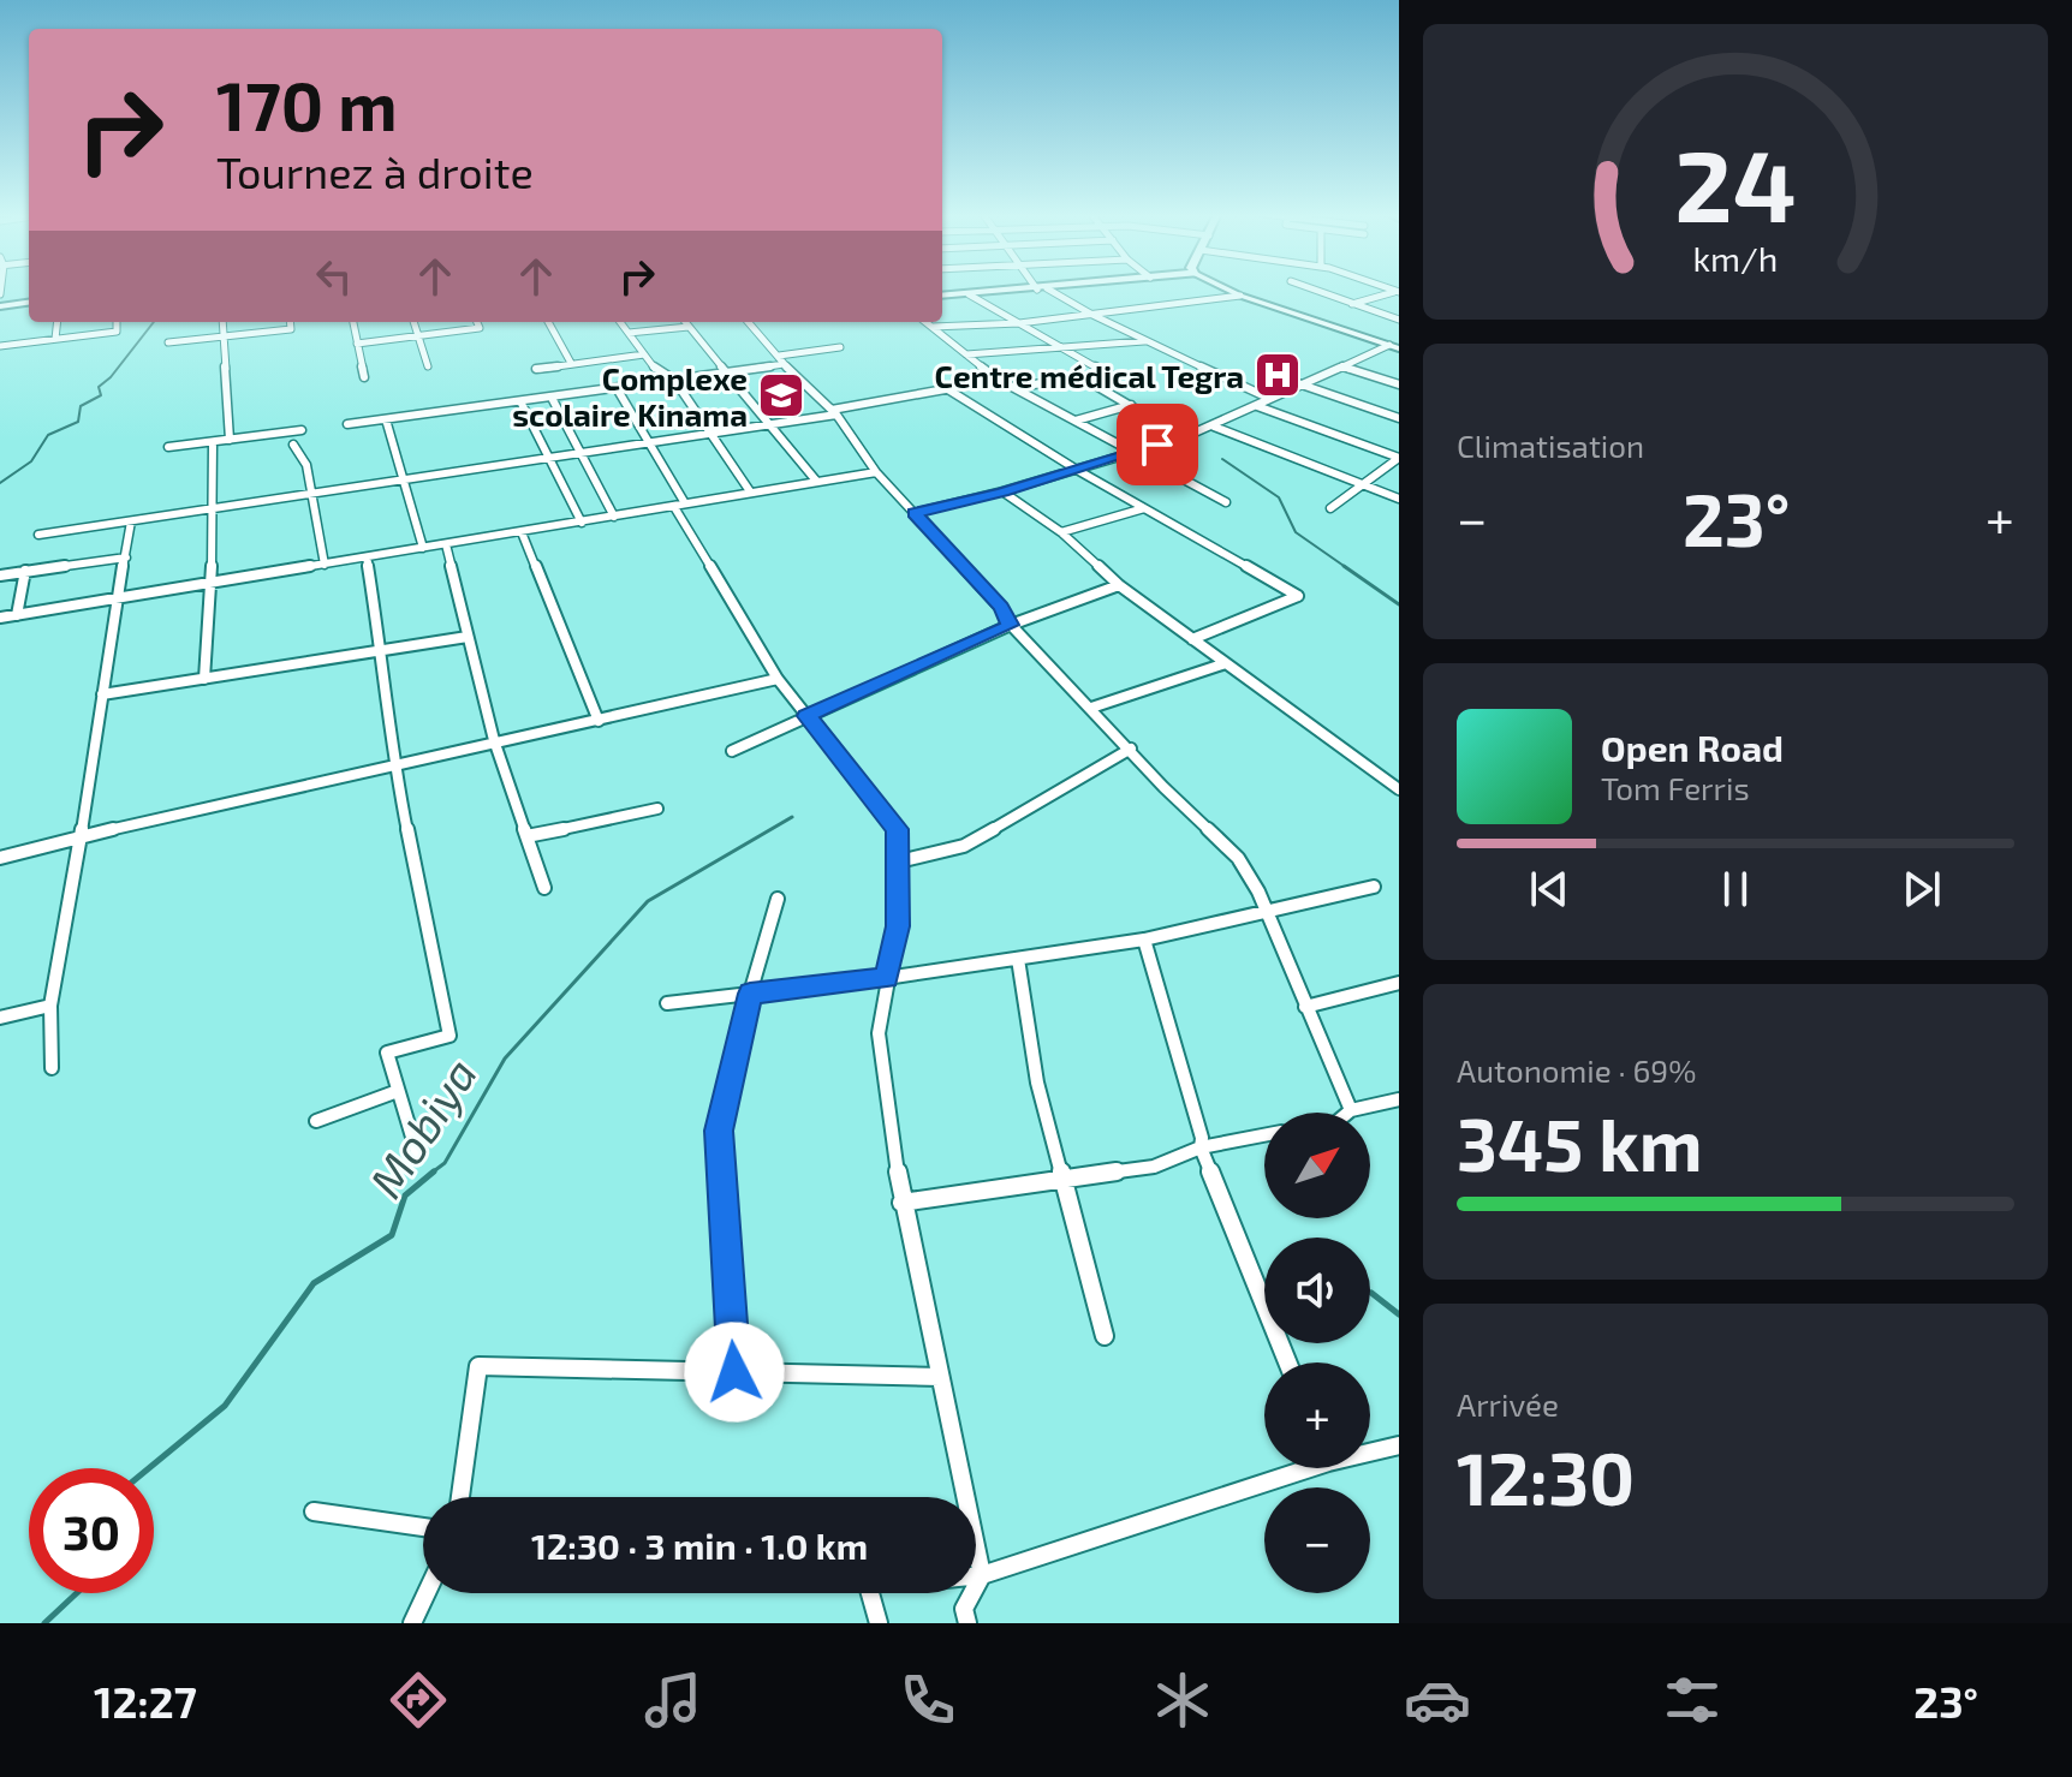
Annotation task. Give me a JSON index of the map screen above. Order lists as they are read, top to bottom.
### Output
{
  "water": ["Mobiya"],
  "places": {
    "hospital": ["Centre médical Tegra"],
    "school or university": ["Complexe scolaire Kinama"]
  },
  "north": "top right",
  "page": {
    "turn": ["170 m", "Tournez à droite"],
    "tile": [
      "Climatisation",
      ["Autonomie · 69%", "345 km"],
      ["Arrivée", "12:30"]
    ],
    "heat": ["−", "23°", "+"],
    "song": ["Open Road", "Tom Ferris"],
    "map_buttons": ["+", "−"],
    "limit": "30",
    "trip": "12:30 · 3 min · 1.0 km",
    "tabs": ["12:27", "23°"],
    "gauge": ["24", "km/h"]
  }
}
